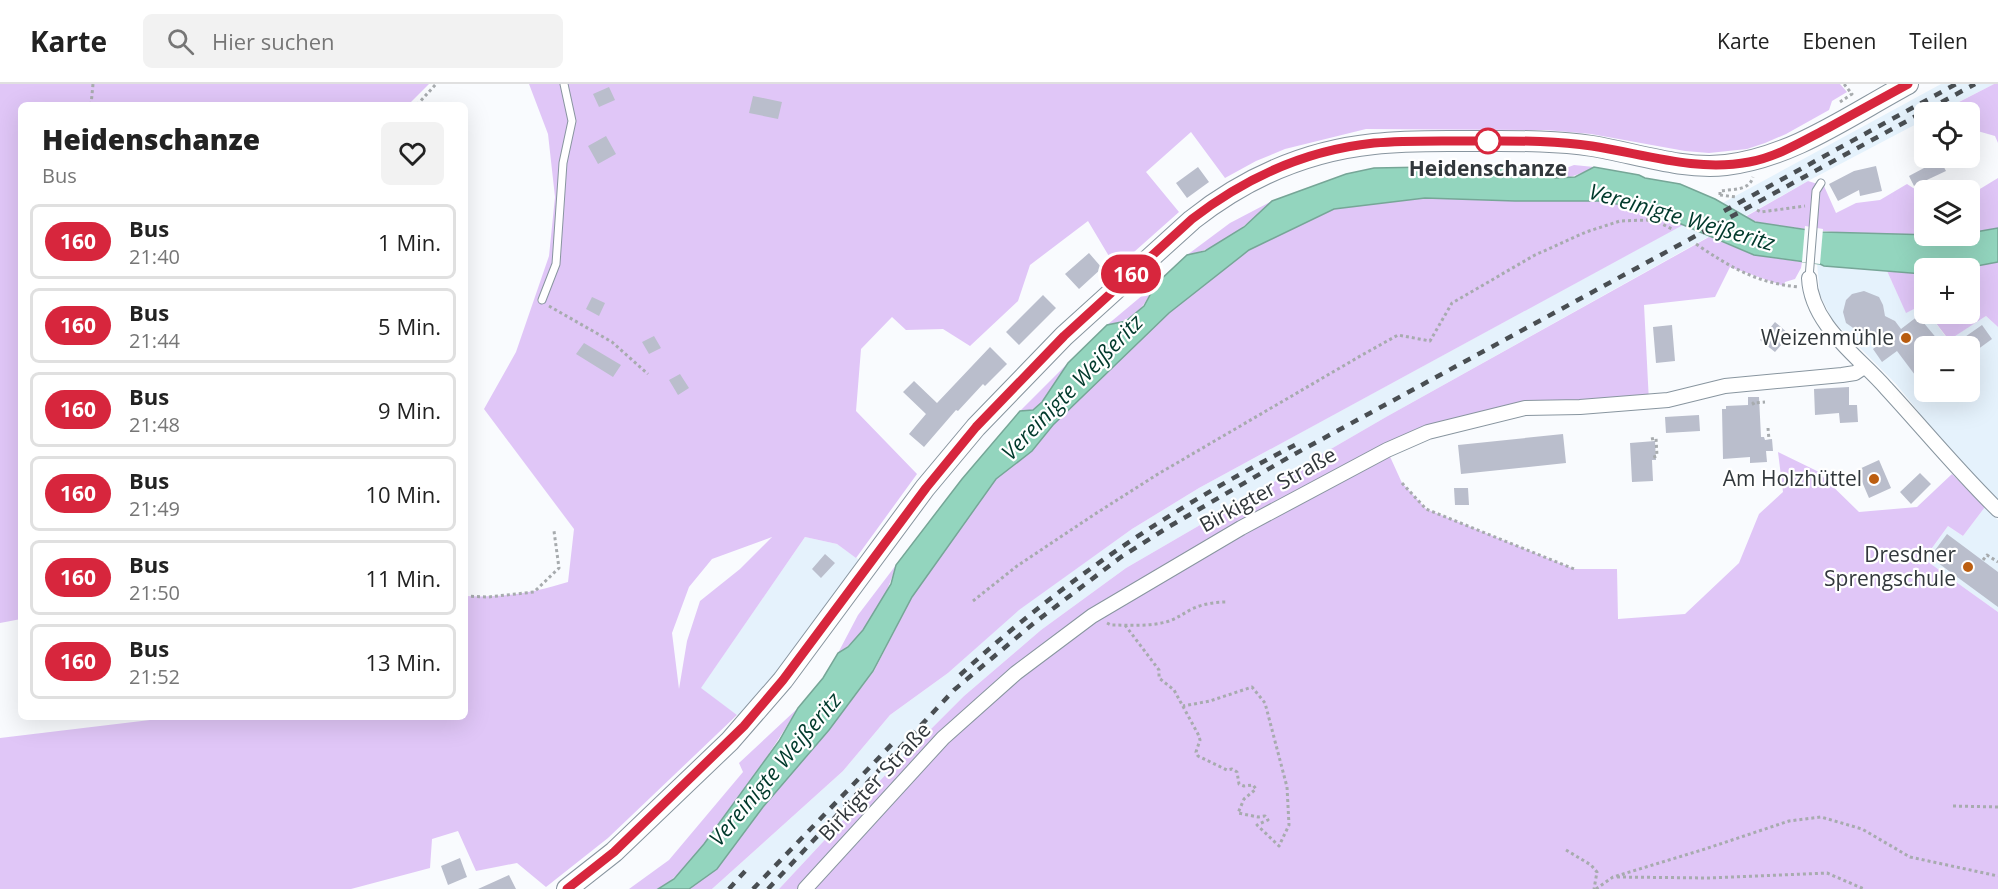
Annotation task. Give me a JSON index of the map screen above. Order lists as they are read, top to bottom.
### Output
{
  "streets": {
    "street": ["Birkigter Straße"]
  },
  "water": ["Vereinigte Weißeritz"],
  "places": [
    "Heidenschanze",
    "Weizenmühle",
    "Am Holzhüttel",
    "Dresdner Sprengschule"
  ],
  "lines": ["bus line 160"],
  "page": {
    "header": "Karte",
    "search": "Hier suchen",
    "nav": ["Karte", "Ebenen", "Teilen"],
    "on_map": "160",
    "map_buttons": ["+", "−"],
    "heading": ["Heidenschanze", "Bus"],
    "list": [
      {
        "mark": "160",
        "name": "Bus",
        "note": "21:40",
        "value": "1 Min."
      },
      {
        "mark": "160",
        "name": "Bus",
        "note": "21:44",
        "value": "5 Min."
      },
      {
        "mark": "160",
        "name": "Bus",
        "note": "21:48",
        "value": "9 Min."
      },
      {
        "mark": "160",
        "name": "Bus",
        "note": "21:49",
        "value": "10 Min."
      },
      {
        "mark": "160",
        "name": "Bus",
        "note": "21:50",
        "value": "11 Min."
      },
      {
        "mark": "160",
        "name": "Bus",
        "note": "21:52",
        "value": "13 Min."
      }
    ]
  }
}
